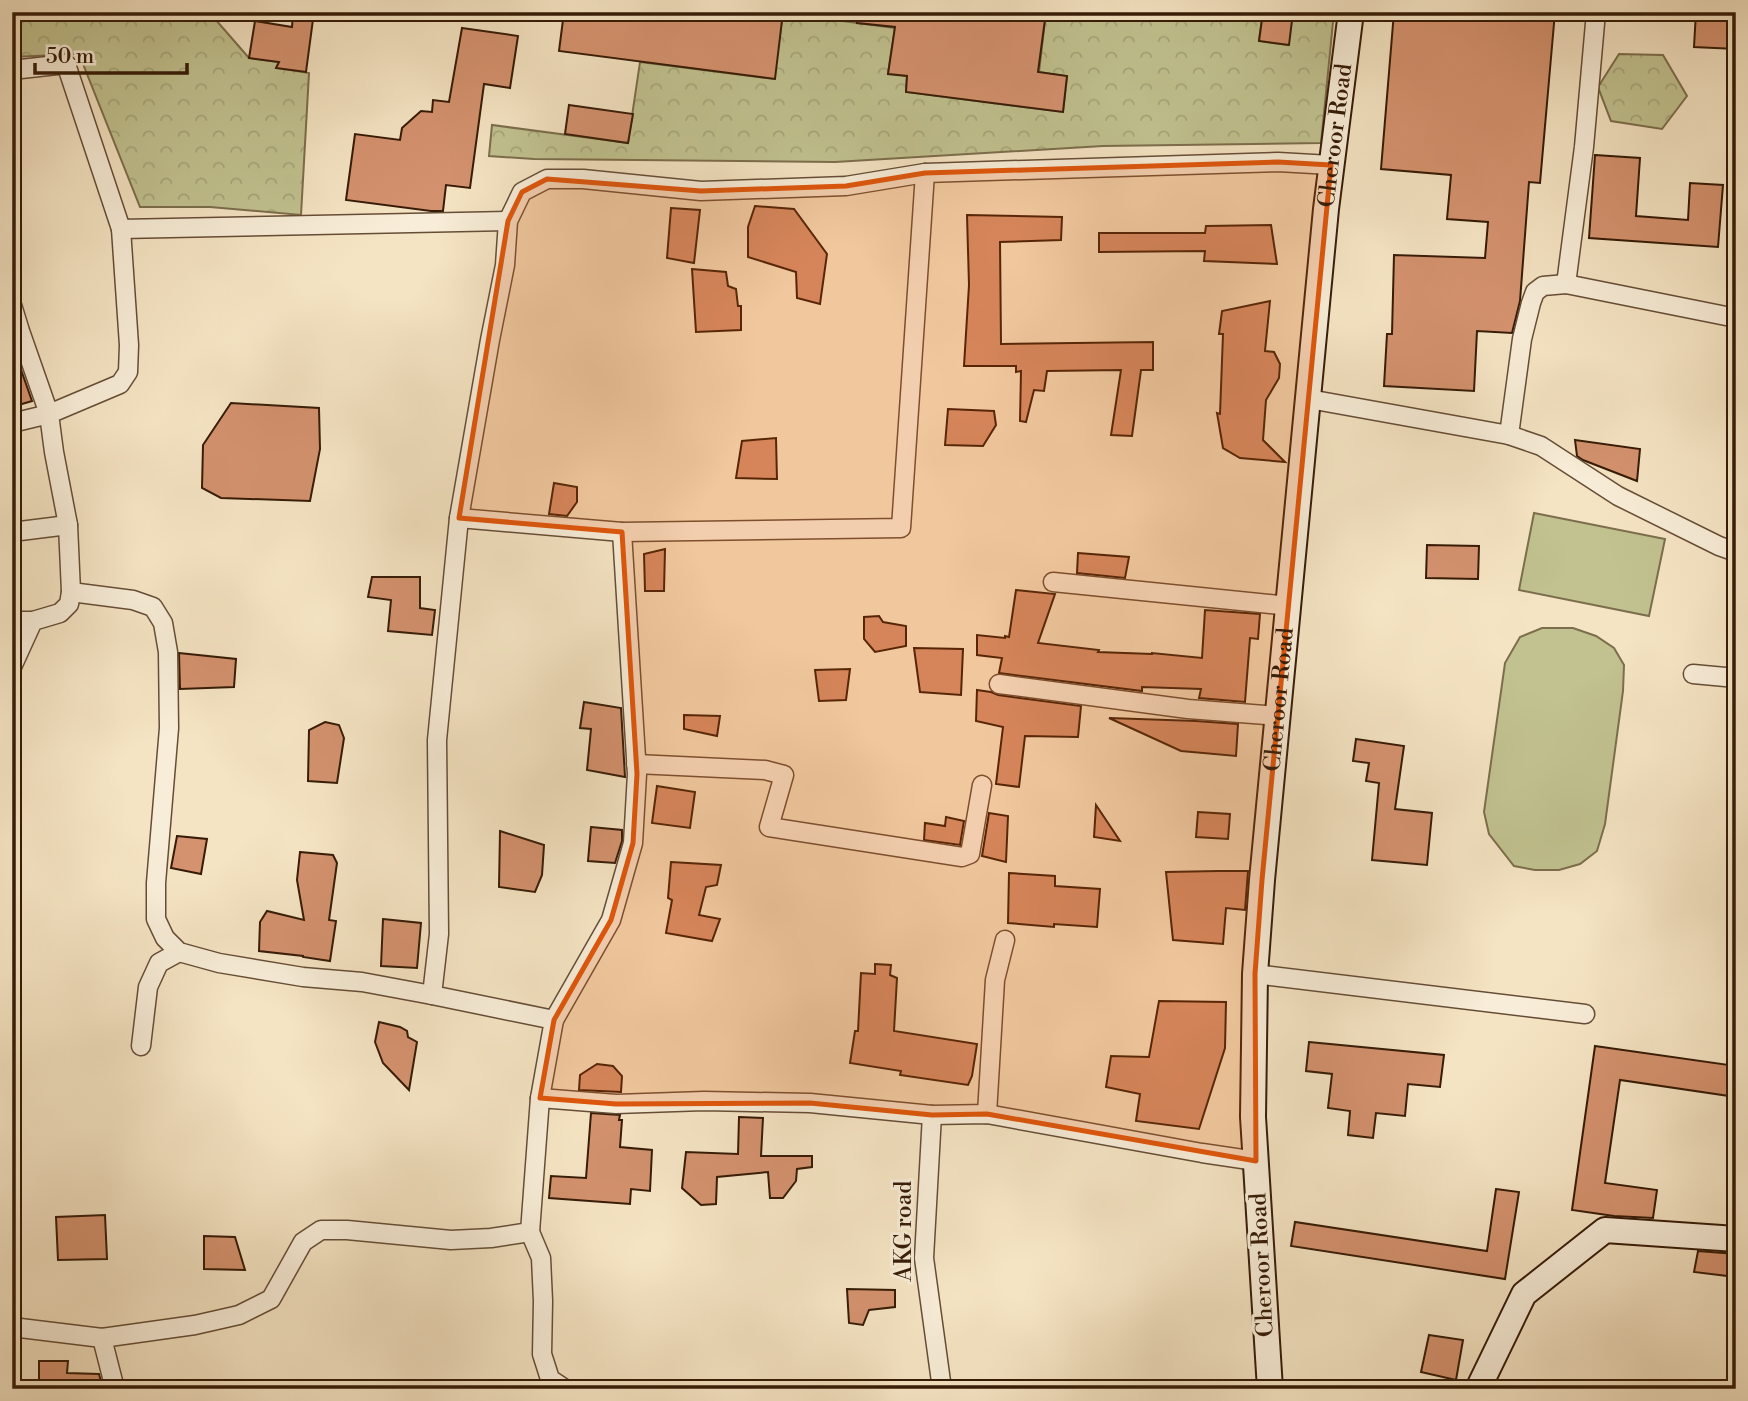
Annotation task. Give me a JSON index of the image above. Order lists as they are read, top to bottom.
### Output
{
  "streets": {
    "main road": ["Cheroor Road"],
    "street": ["AKG road"]
  },
  "scale_bar": "50 m"
}
